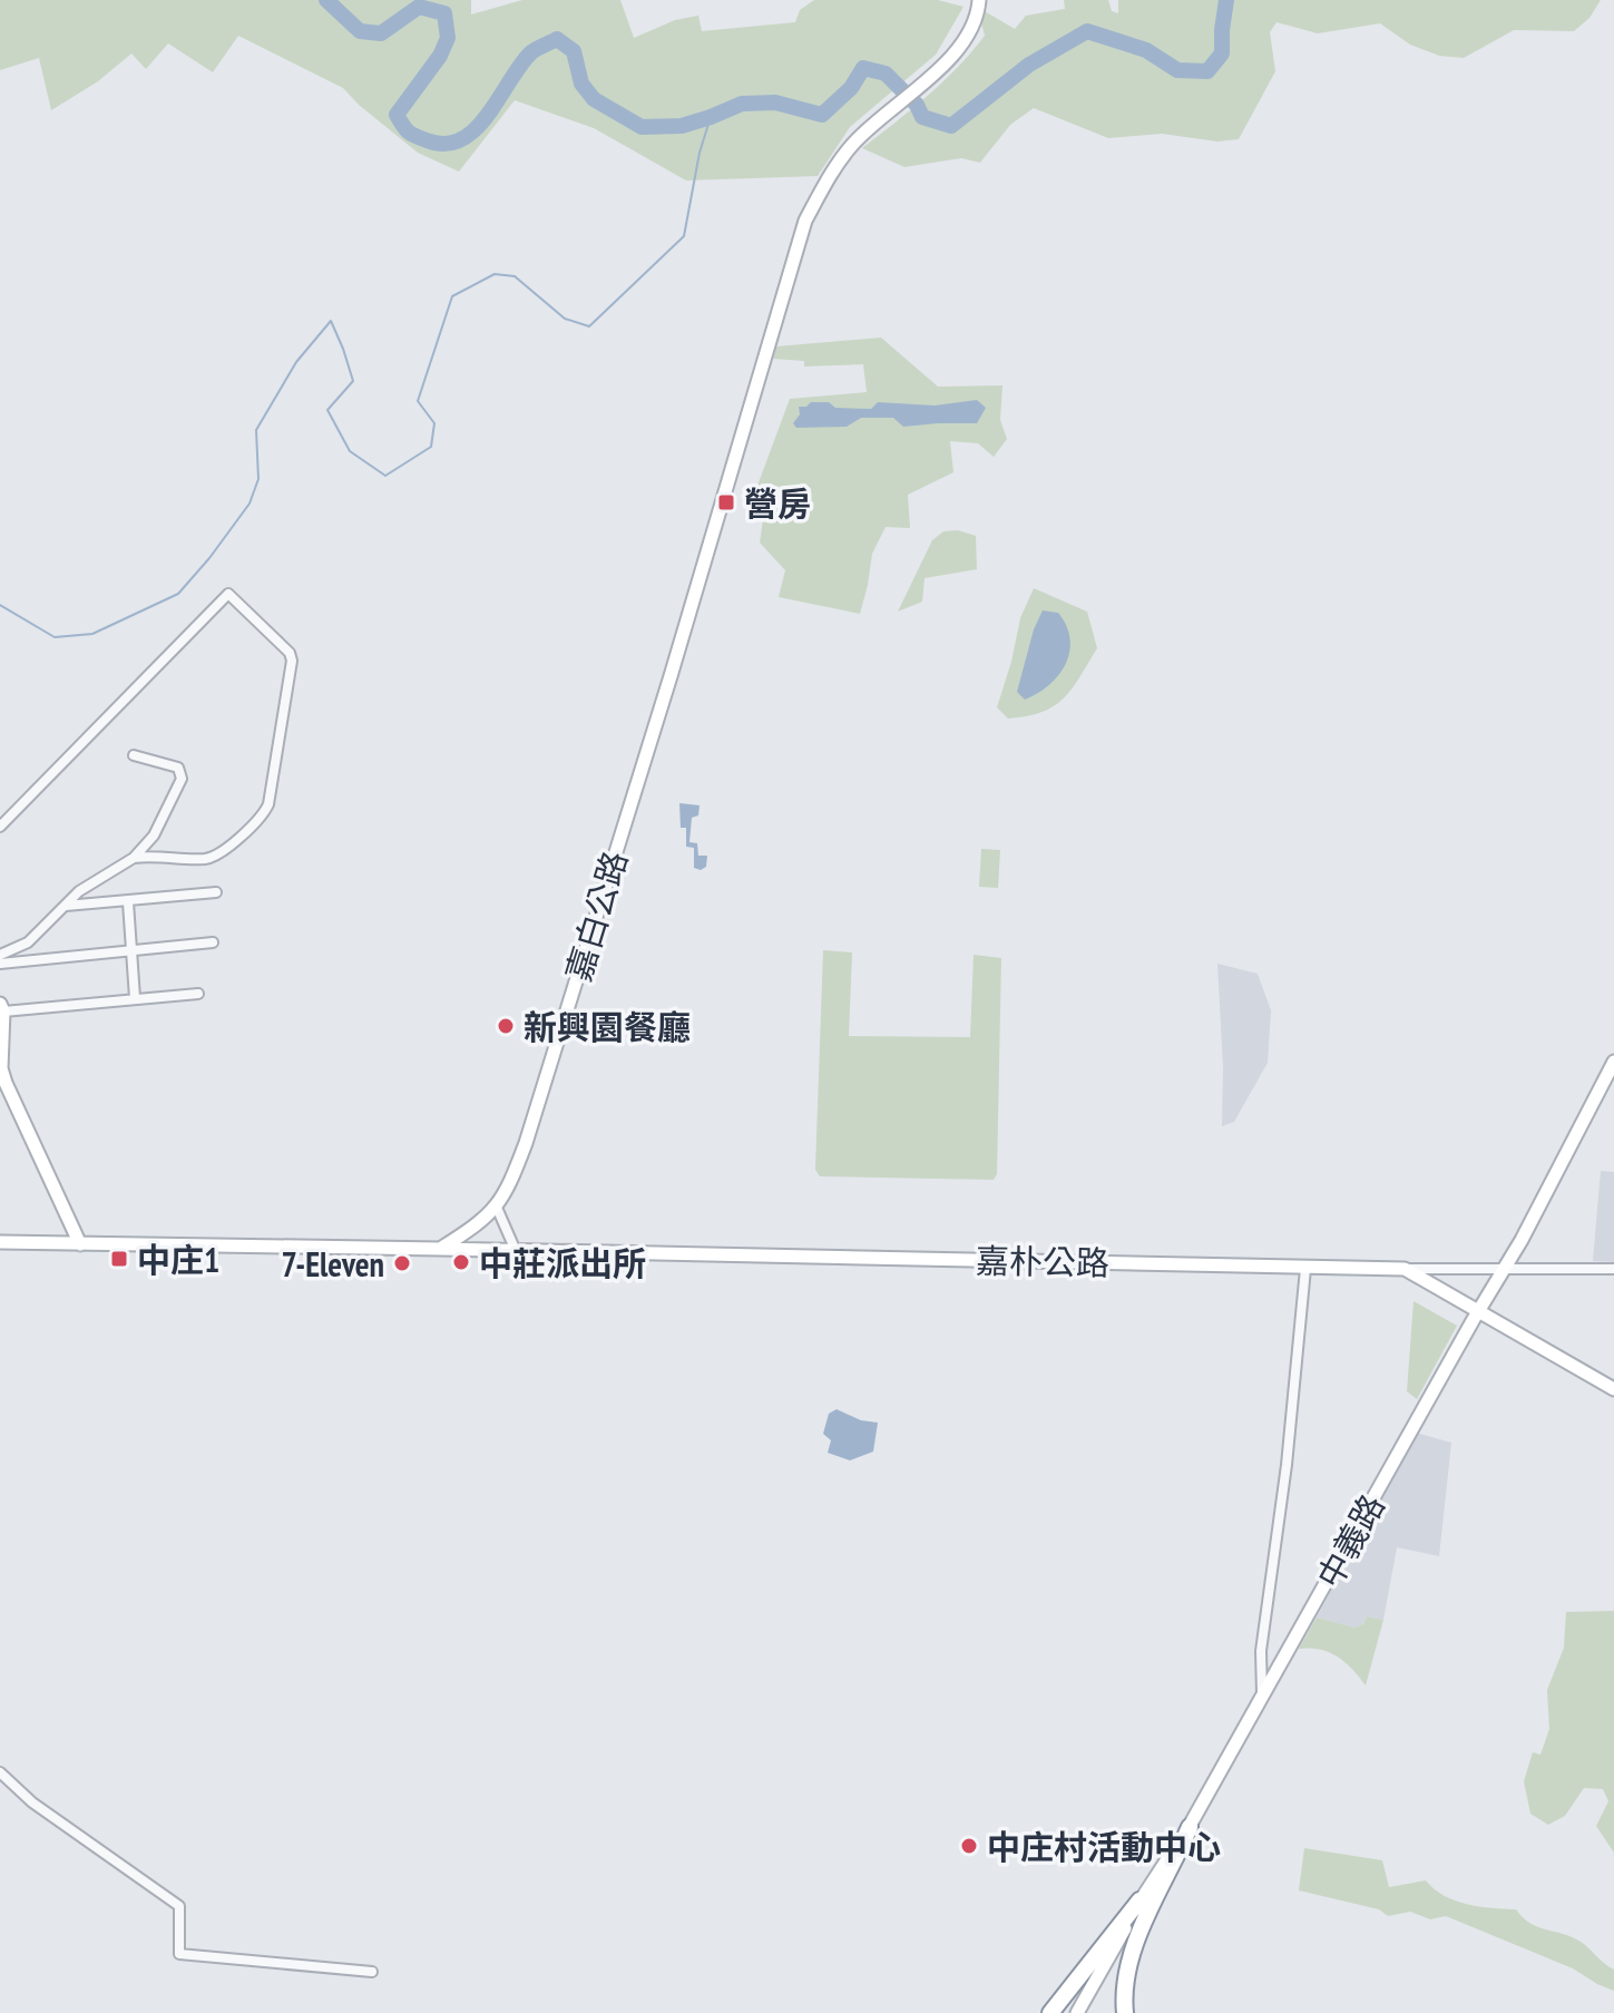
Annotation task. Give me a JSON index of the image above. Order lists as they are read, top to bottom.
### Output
{
  "streets": {
    "main road": ["嘉白公路", "嘉朴公路", "中義路"]
  },
  "crossings": [
    ["嘉白公路", "嘉朴公路"],
    ["嘉朴公路", "中義路"]
  ],
  "places": {
    "transit": ["營房", "中庄1"],
    "other": [
      "新興園餐廳",
      "中莊派出所",
      "7-Eleven",
      "中庄村活動中心"
    ]
  }
}
